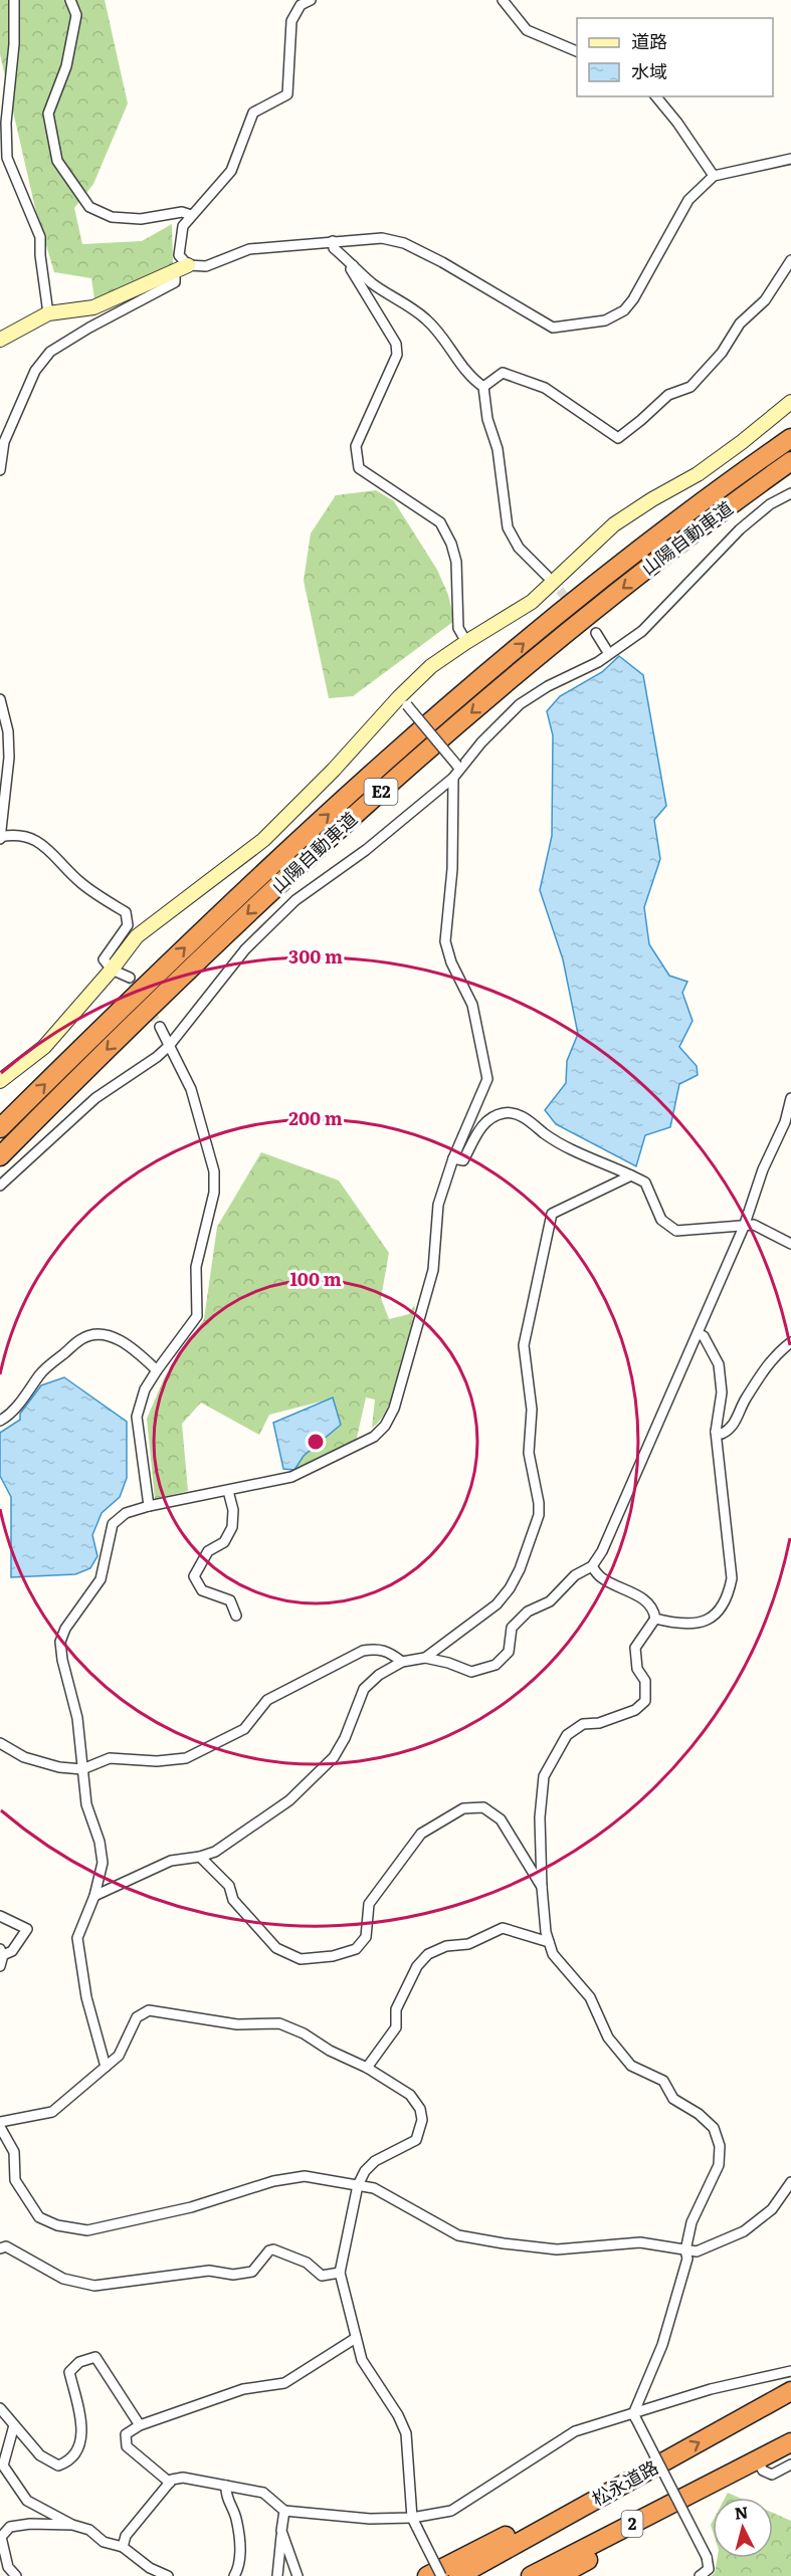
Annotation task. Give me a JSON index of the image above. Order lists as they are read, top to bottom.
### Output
{
  "streets": {
    "highway": [
      "山陽自動車道",
      "E2",
      "松永道路",
      "2"
    ]
  },
  "legend": ["道路", "水域"],
  "north": "top",
  "rings": ["300 m", "200 m", "100 m"]
}
